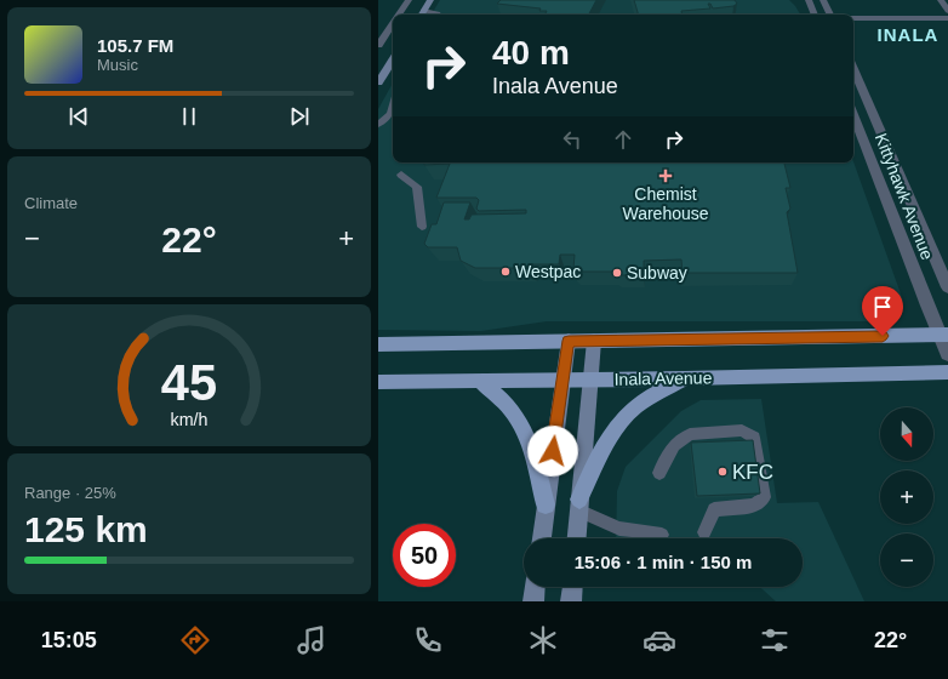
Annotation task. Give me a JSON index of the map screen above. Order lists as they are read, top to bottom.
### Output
{
  "streets": {
    "main road": ["Inala Avenue"],
    "street": ["Kittyhawk Avenue"]
  },
  "districts": ["INALA"],
  "places": {
    "health": ["Chemist Warehouse"],
    "other": ["Westpac", "Subway", "KFC"]
  },
  "north": "bottom",
  "page": {
    "turn": ["40 m", "Inala Avenue"],
    "song": ["105.7 FM", "Music"],
    "tile": [
      "Climate",
      ["Range · 25%", "125 km"]
    ],
    "heat": ["−", "22°", "+"],
    "map_buttons": ["+", "−"],
    "limit": "50",
    "trip": "15:06 · 1 min · 150 m",
    "tabs": ["15:05", "22°"],
    "gauge": ["45", "km/h"]
  }
}
